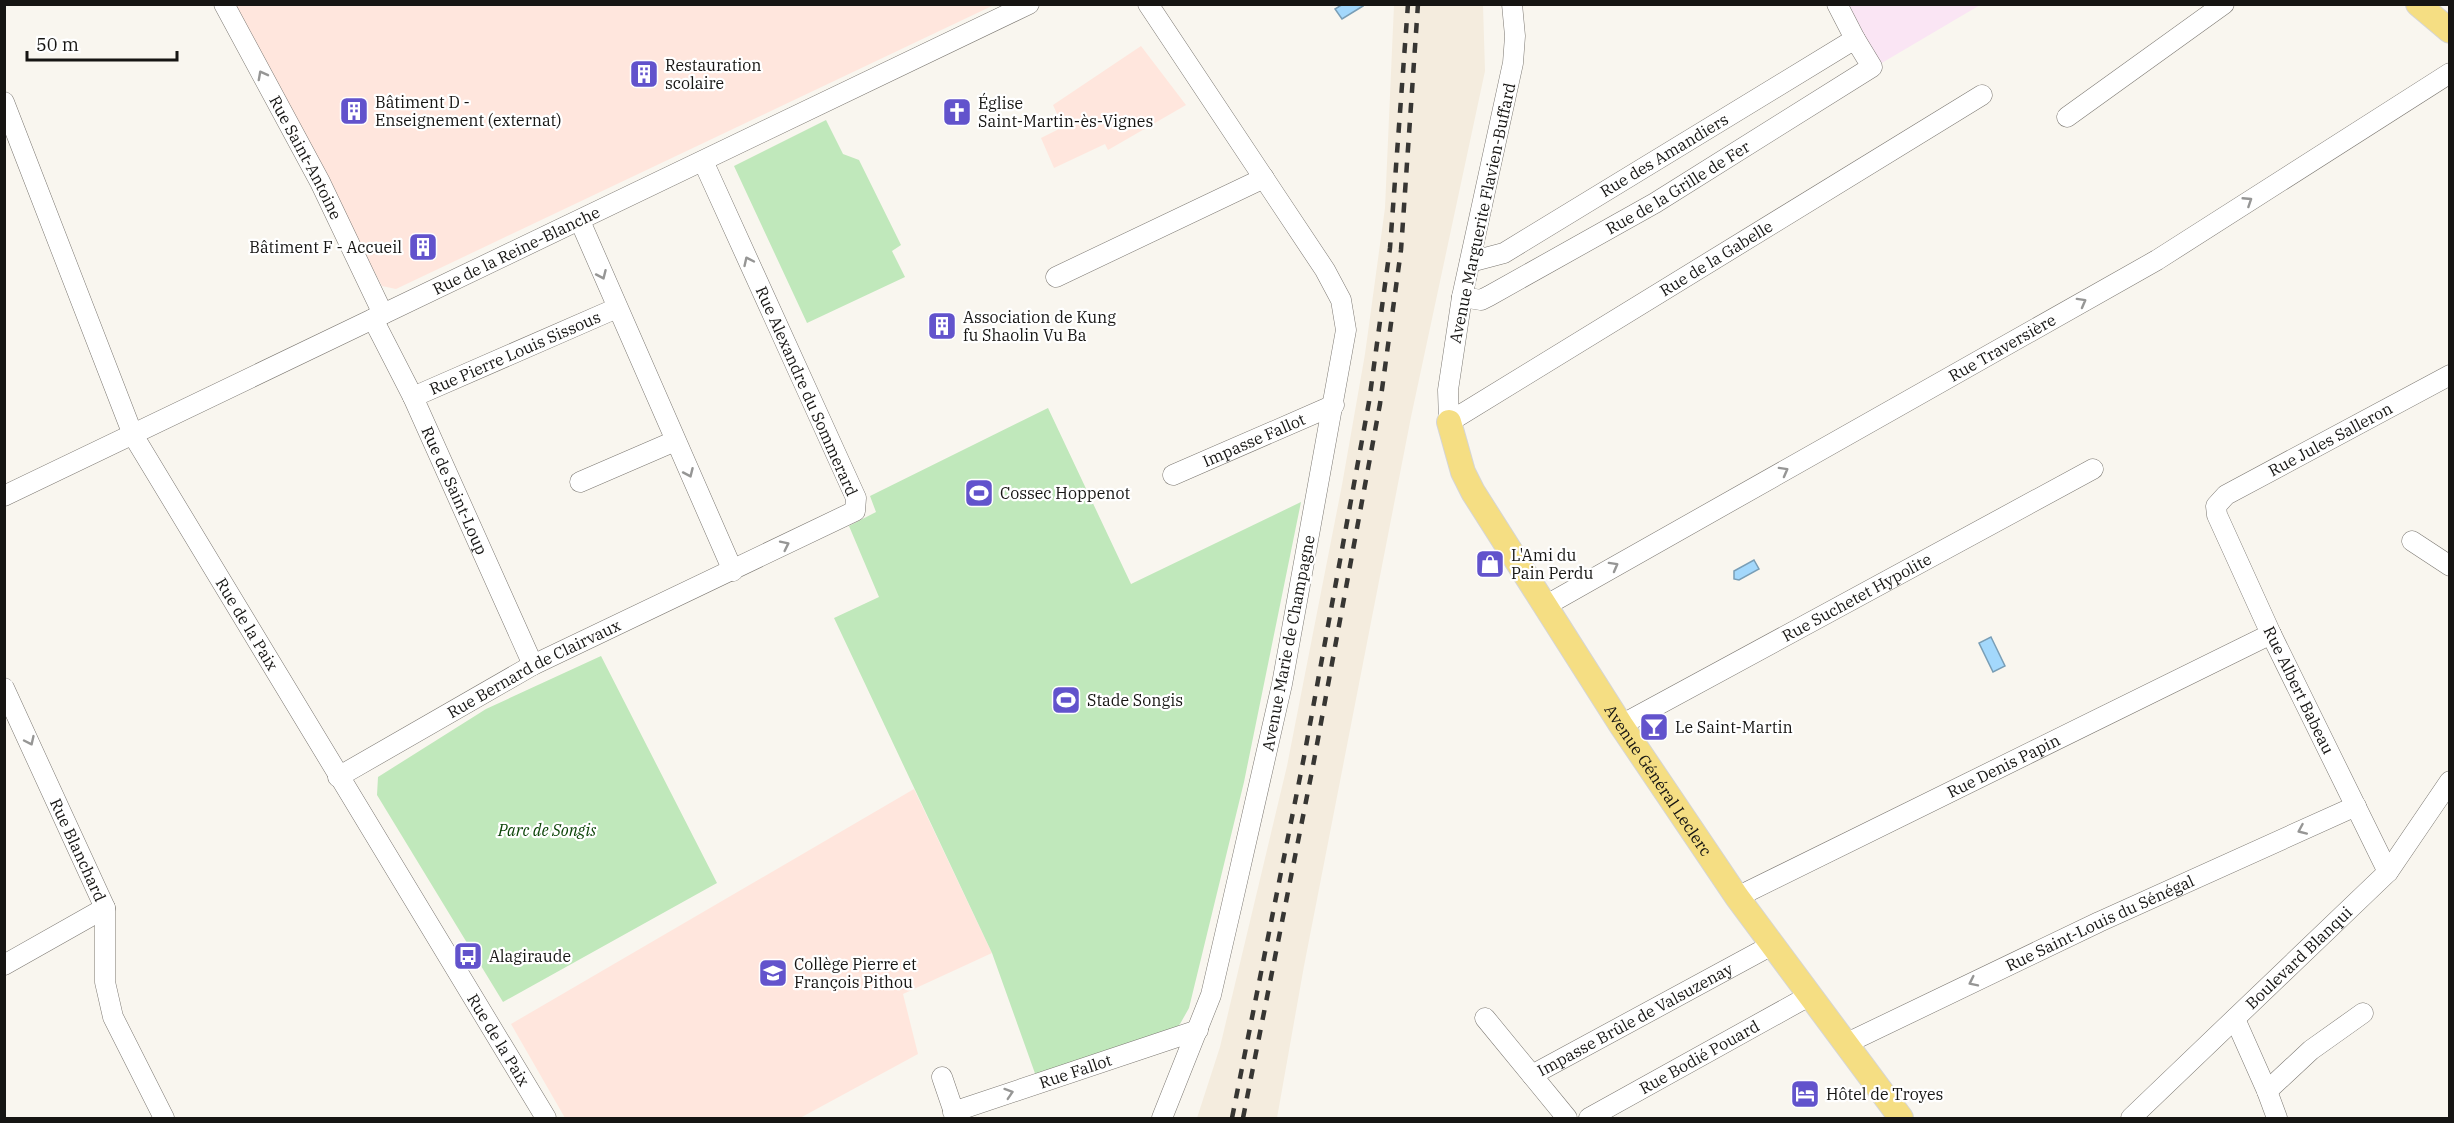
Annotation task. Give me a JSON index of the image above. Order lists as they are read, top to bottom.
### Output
{
  "streets": {
    "main road": ["Avenue Général Leclerc"],
    "street": [
      "Rue des Amandiers",
      "Rue Saint-Antoine",
      "Rue de la Grille de Fer",
      "Avenue Marguerite Flavien-Buffard",
      "Rue de la Reine-Blanche",
      "Rue de la Gabelle",
      "Rue Traversière",
      "Rue Pierre Louis Sissous",
      "Rue Alexandre du Sommerard",
      "Rue Jules Salleron",
      "Impasse Fallot",
      "Rue de Saint-Loup",
      "Rue Suchetet Hypolite",
      "Rue de la Paix",
      "Avenue Marie de Champagne",
      "Rue Bernard de Clairvaux",
      "Rue Albert Babeau",
      "Rue Denis Papin",
      "Rue Blanchard",
      "Rue Saint-Louis du Sénégal",
      "Boulevard Blanqui",
      "Impasse Brûle de Valsuzenay",
      "Rue Bodié Pouard",
      "Rue Fallot"
    ]
  },
  "crossings": [
    ["Rue des Amandiers", "Rue de la Grille de Fer"],
    ["Rue des Amandiers", "Avenue Marguerite Flavien-Buffard"],
    ["Rue Saint-Antoine", "Rue de la Reine-Blanche"],
    ["Rue Saint-Antoine", "Rue de Saint-Loup"],
    ["Rue de la Grille de Fer", "Avenue Marguerite Flavien-Buffard"],
    ["Avenue Marguerite Flavien-Buffard", "Rue de la Gabelle"],
    ["Avenue Marguerite Flavien-Buffard", "Avenue Général Leclerc"],
    ["Rue de la Reine-Blanche", "Rue Alexandre du Sommerard"],
    ["Rue de la Reine-Blanche", "Rue de Saint-Loup"],
    ["Rue de la Reine-Blanche", "Rue de la Paix"],
    ["Rue de la Gabelle", "Avenue Général Leclerc"],
    ["Rue Traversière", "Avenue Général Leclerc"],
    ["Rue Pierre Louis Sissous", "Rue de Saint-Loup"],
    ["Rue Alexandre du Sommerard", "Rue Bernard de Clairvaux"],
    ["Rue Jules Salleron", "Rue Albert Babeau"],
    ["Impasse Fallot", "Avenue Marie de Champagne"],
    ["Rue de Saint-Loup", "Rue Bernard de Clairvaux"],
    ["Rue Suchetet Hypolite", "Avenue Général Leclerc"],
    ["Rue de la Paix", "Rue Bernard de Clairvaux"],
    ["Avenue Marie de Champagne", "Rue Fallot"],
    ["Rue Albert Babeau", "Rue Denis Papin"],
    ["Rue Albert Babeau", "Rue Saint-Louis du Sénégal"],
    ["Rue Albert Babeau", "Boulevard Blanqui"],
    ["Rue Denis Papin", "Avenue Général Leclerc"],
    ["Avenue Général Leclerc", "Rue Saint-Louis du Sénégal"],
    ["Avenue Général Leclerc", "Impasse Brûle de Valsuzenay"],
    ["Avenue Général Leclerc", "Rue Bodié Pouard"]
  ],
  "one_way": [
    "Rue Saint-Antoine",
    "Rue Traversière",
    "Rue Blanchard",
    "Rue Saint-Louis du Sénégal",
    "Rue Fallot"
  ],
  "parks": ["Parc de Songis"],
  "places": {
    "building": [
      "Restauration scolaire",
      "Bâtiment D - Enseignement (externat)",
      "Bâtiment F - Accueil",
      "Association de Kung fu Shaolin Vu Ba"
    ],
    "church": ["Église Saint-Martin-ès-Vignes"],
    "sports": ["Cossec Hoppenot", "Stade Songis"],
    "shop": ["L'Ami du Pain Perdu"],
    "bar": ["Le Saint-Martin"],
    "bus stop": ["Alagiraude"],
    "school or university": ["Collège Pierre et François Pithou"],
    "hotel": ["Hôtel de Troyes"]
  },
  "scale_bar": "50 m"
}
